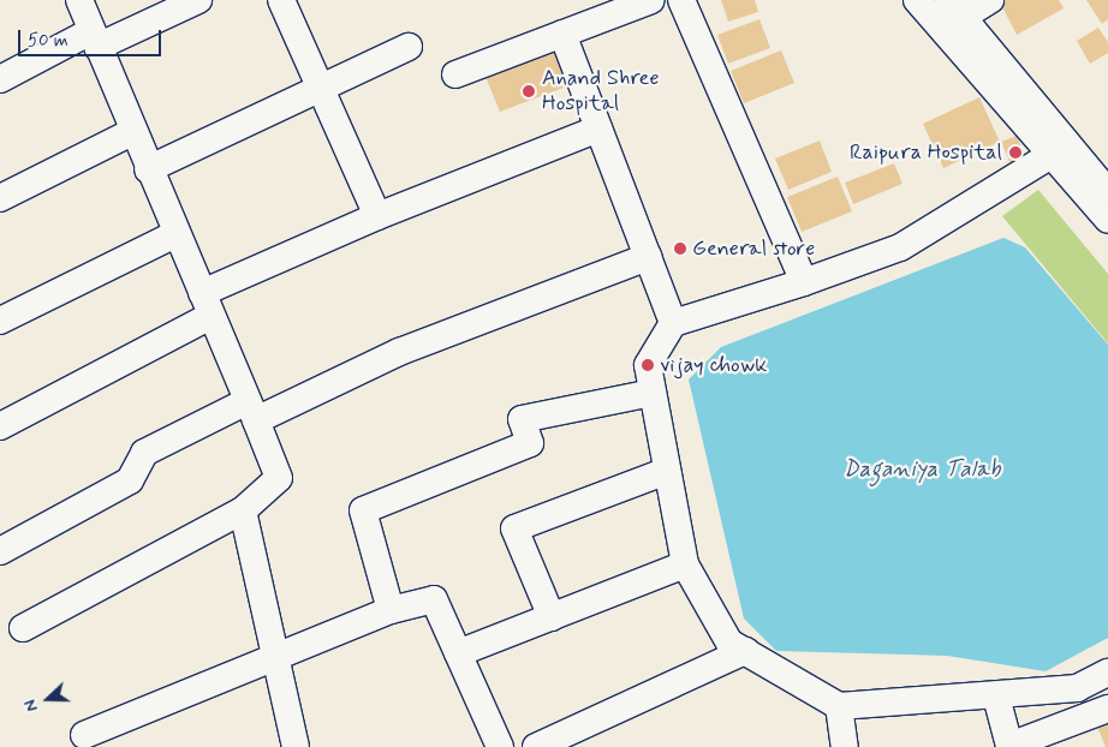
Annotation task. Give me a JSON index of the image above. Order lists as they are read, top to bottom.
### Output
{
  "water": ["Daganiya Talab"],
  "places": [
    "Anand Shree Hospital",
    "Raipura Hospital",
    "General store",
    "vijay chowk"
  ],
  "scale_bar": "50 m",
  "north": "left"
}
